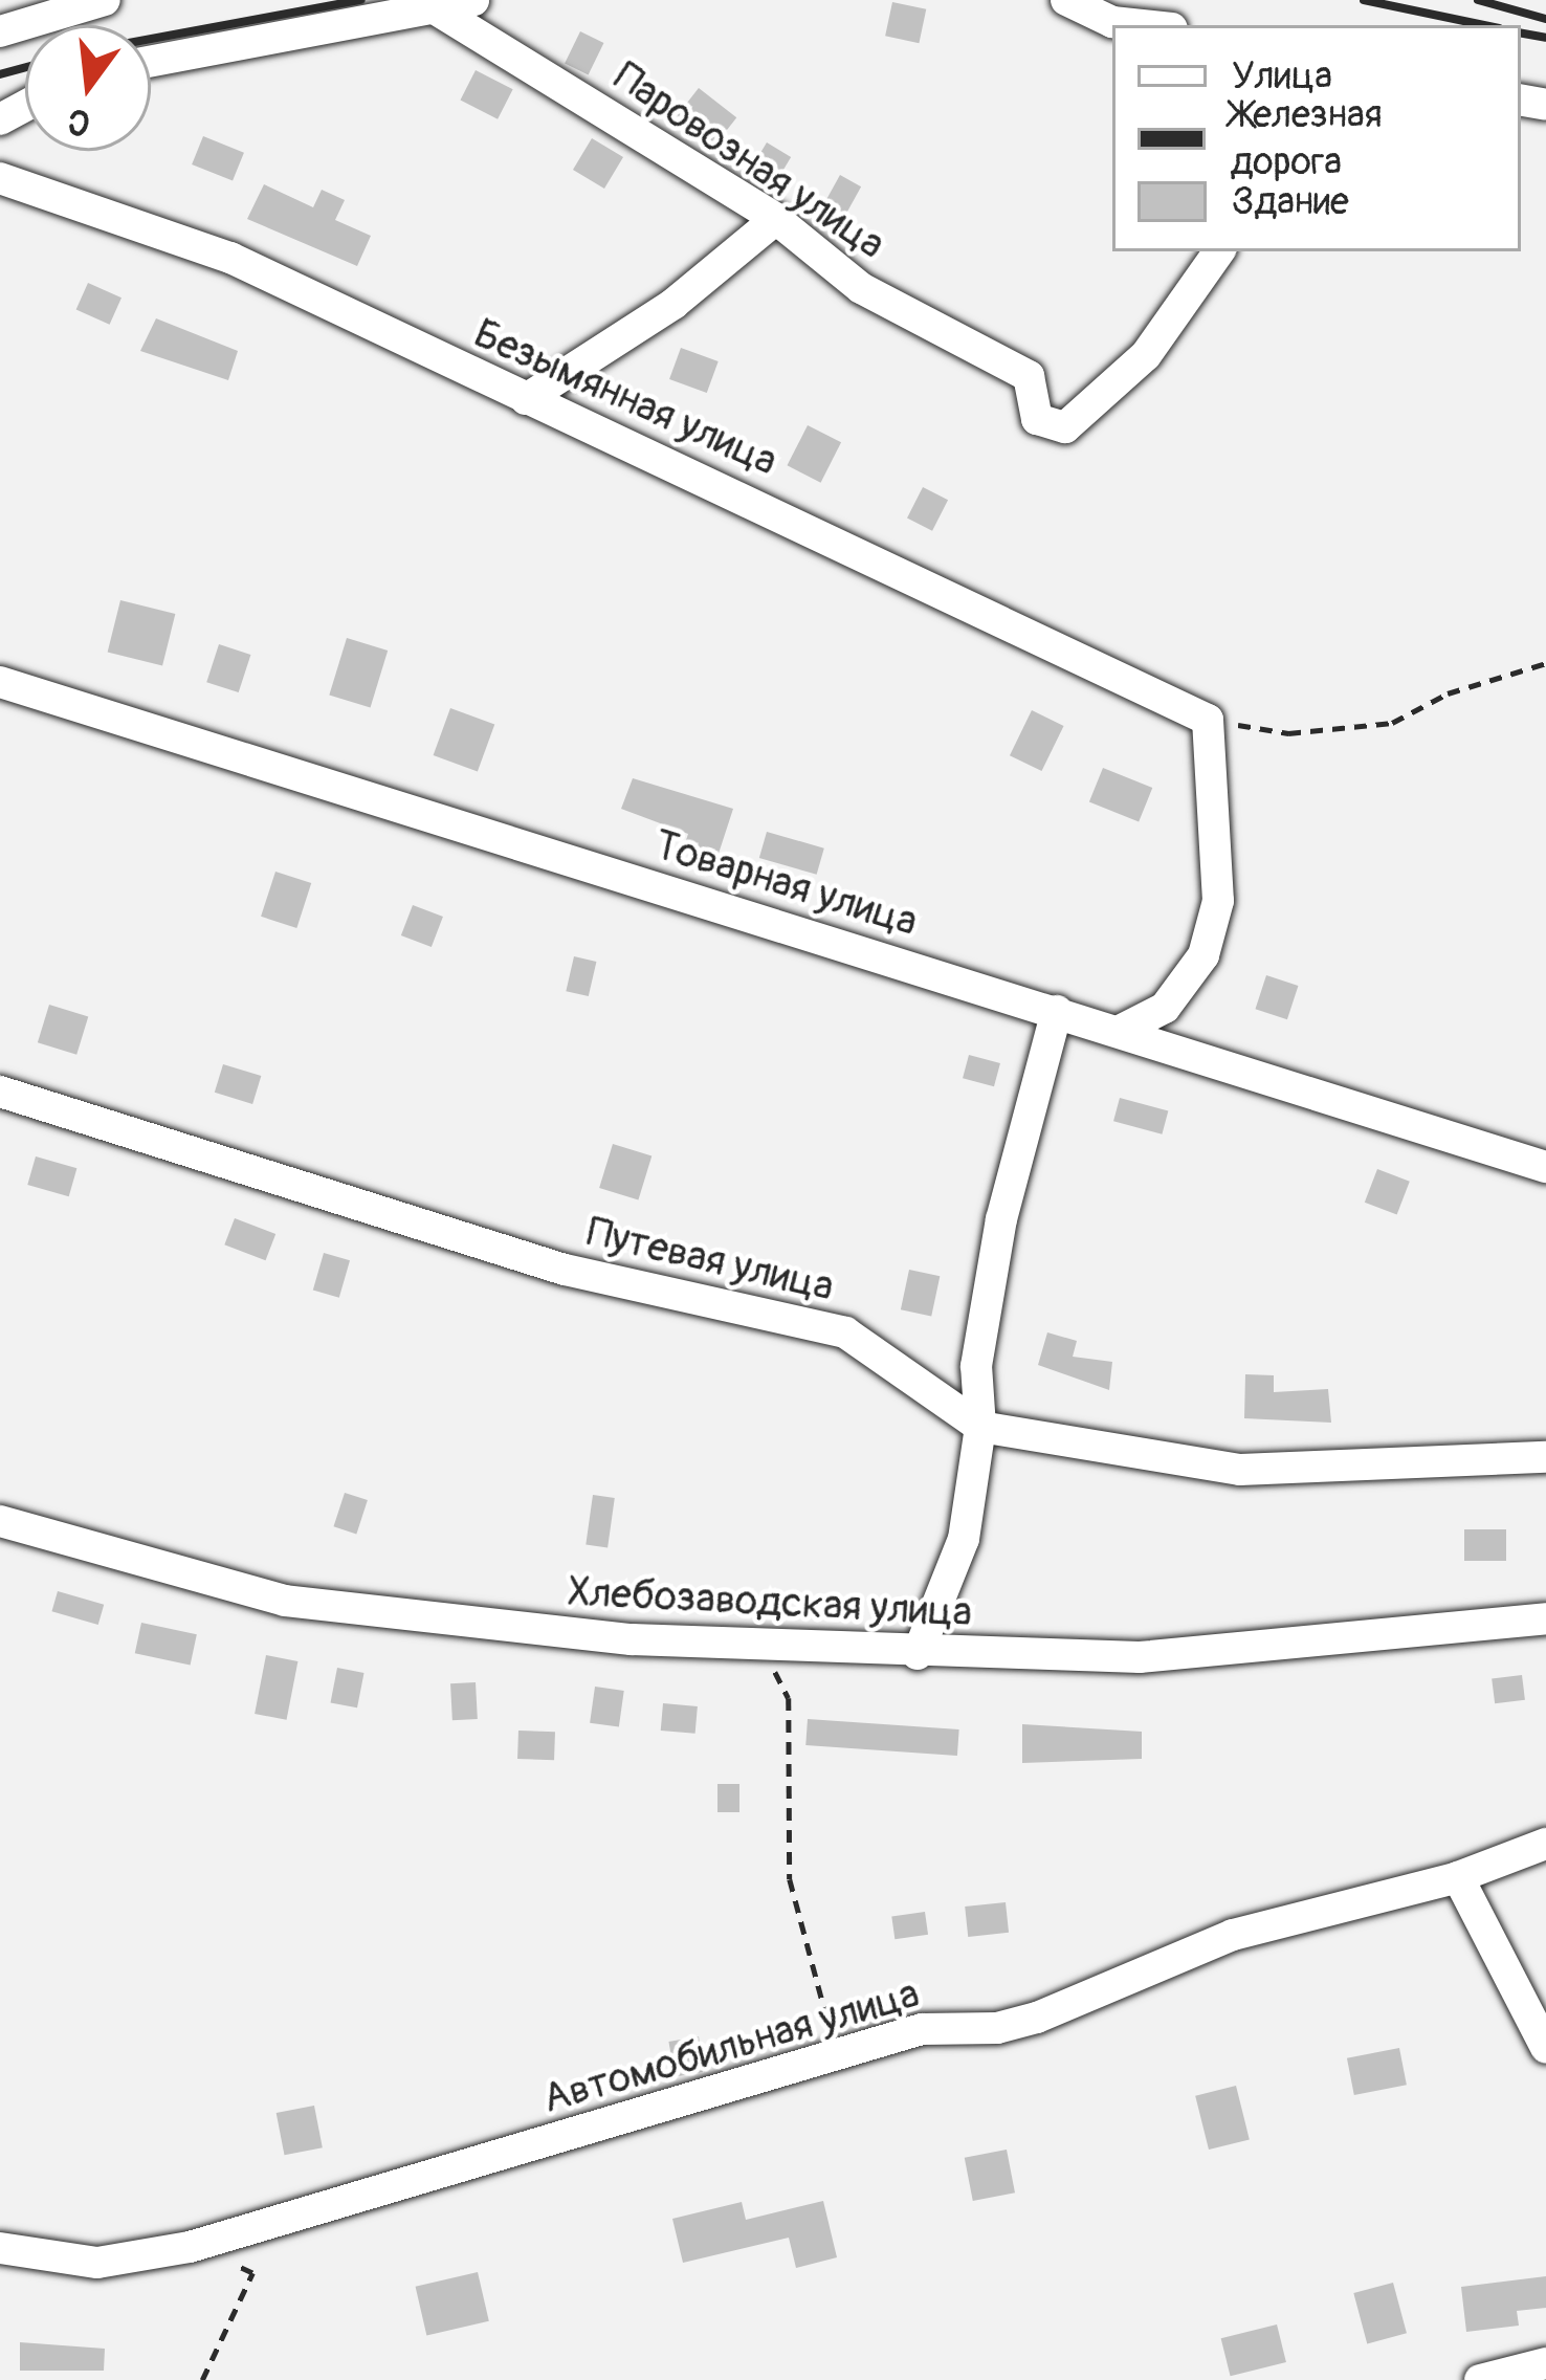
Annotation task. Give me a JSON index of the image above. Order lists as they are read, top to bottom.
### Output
{
  "streets": {
    "street": [
      "Паровозная улица",
      "Безымянная улица",
      "Товарная улица",
      "Путевая улица",
      "Хлебозаводская улица",
      "Автомобильная улица"
    ]
  },
  "legend": ["Улица", "Железная дорога", "Здание"],
  "north": "bottom"
}
